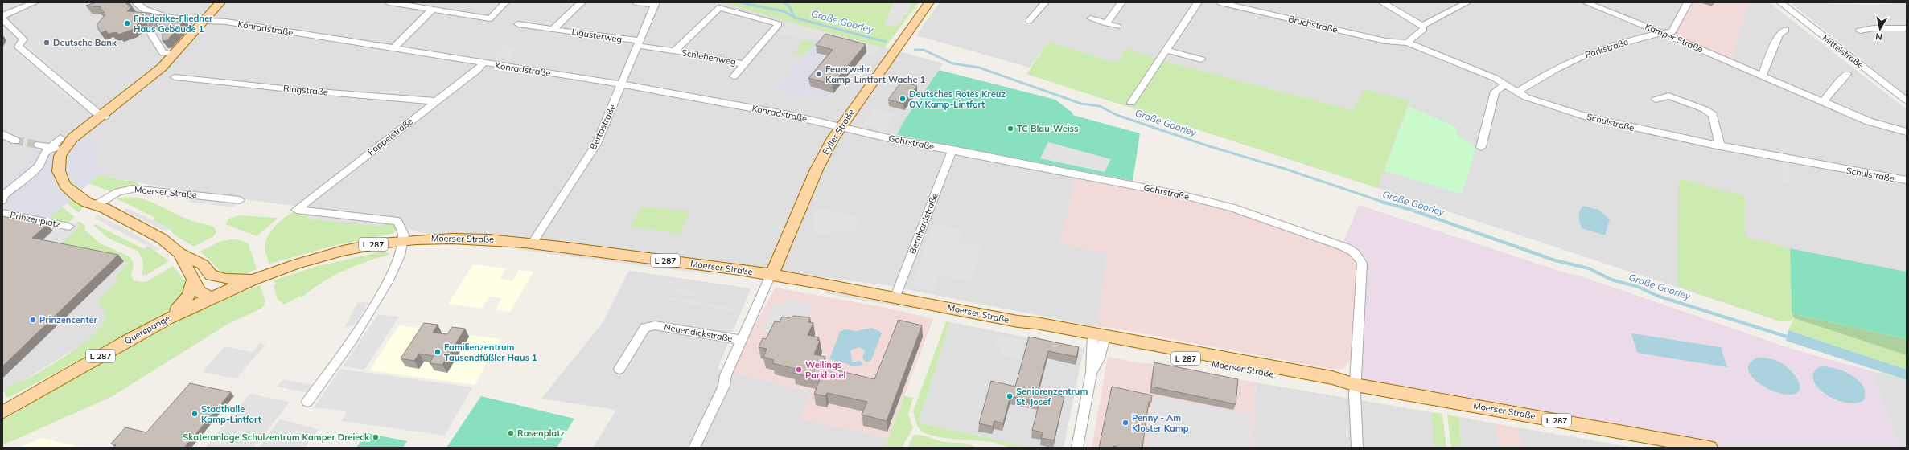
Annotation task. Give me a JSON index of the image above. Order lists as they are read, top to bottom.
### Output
{
  "streets": {
    "main road": [
      "Eyller Straße",
      "Moerser Straße",
      "L 287",
      "Querspange"
    ],
    "street": [
      "Bruchstraße",
      "Konradstraße",
      "Ligusterweg",
      "Kamper Straße",
      "Parkstraße",
      "Mittelstraße",
      "Schlehenweg",
      "Ringstraße",
      "Schulstraße",
      "Bertastraße",
      "Pappelstraße",
      "Gohrstraße",
      "Prinzenplatz",
      "Bernhardstraße",
      "Neuendickstraße"
    ]
  },
  "crossings": [
    ["Bruchstraße", "Schulstraße"],
    ["Konradstraße", "Bertastraße"],
    ["Konradstraße", "Eyller Straße"],
    ["Konradstraße", "Pappelstraße"],
    ["Konradstraße", "Gohrstraße"],
    ["Ligusterweg", "Schlehenweg"],
    ["Ligusterweg", "Bertastraße"],
    ["Kamper Straße", "Parkstraße"],
    ["Parkstraße", "Schulstraße"],
    ["Schlehenweg", "Bertastraße"],
    ["Ringstraße", "Pappelstraße"],
    ["Bertastraße", "Moerser Straße"],
    ["Eyller Straße", "Gohrstraße"],
    ["Eyller Straße", "Moerser Straße"],
    ["Eyller Straße", "Neuendickstraße"],
    ["Pappelstraße", "Moerser Straße"],
    ["Gohrstraße", "Moerser Straße"],
    ["Gohrstraße", "Bernhardstraße"],
    ["Moerser Straße", "Bernhardstraße"],
    ["Moerser Straße", "Querspange"],
    ["Moerser Straße", "Neuendickstraße"]
  ],
  "water": ["Große Goorley"],
  "places": [
    "Friederike-Fliedner Haus Gebäude 1",
    "Deutsche Bank",
    "Feuerwehr Kamp-Lintfort Wache 1",
    "Deutsches Rotes Kreuz OV Kamp-Lintfort",
    "TC Blau-Weiss",
    "Prinzencenter",
    "Familienzentrum Tausendfüßler Haus 1",
    "Wellings Parkhotel",
    "Seniorenzentrum St. Josef",
    "Stadthalle Kamp-Lintfort",
    "Penny - Am Kloster Kamp",
    "Rasenplatz",
    "Skateranlage Schulzentrum Kamper Dreieck"
  ],
  "north": "bottom"
}
